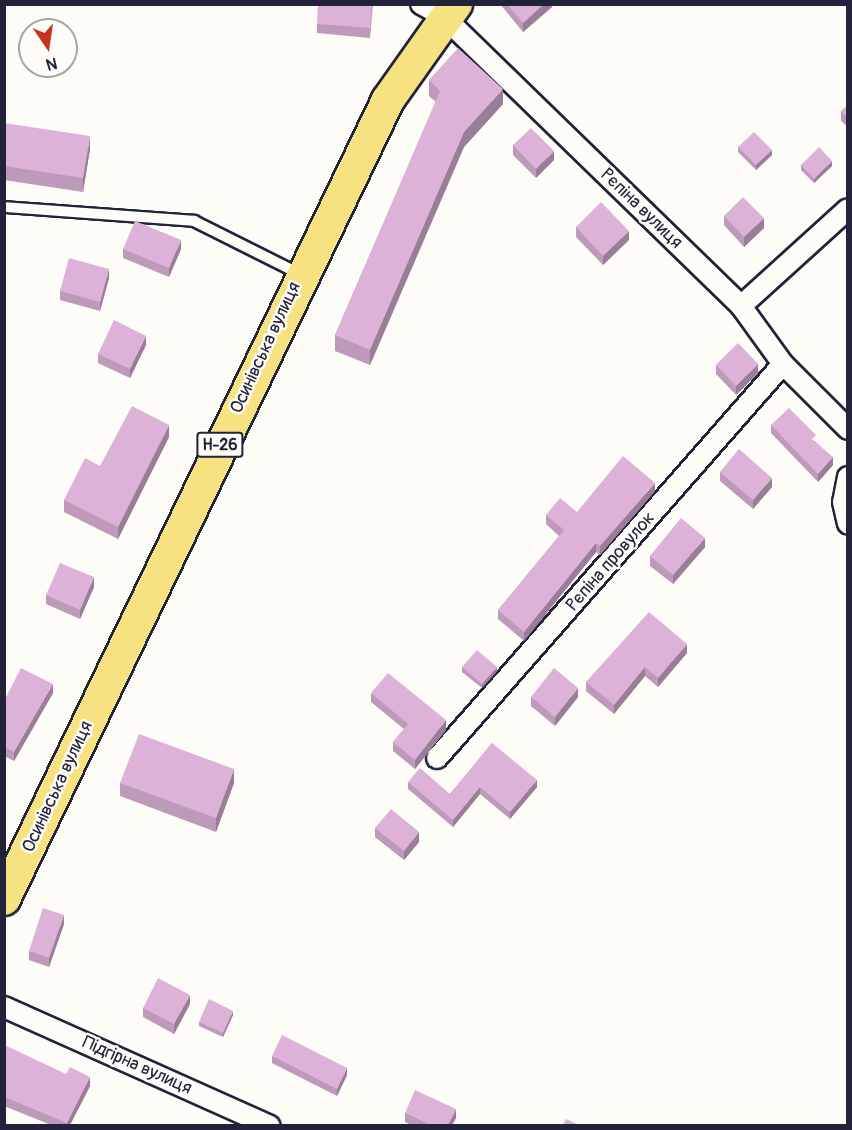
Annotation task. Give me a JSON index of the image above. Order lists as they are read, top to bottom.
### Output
{
  "streets": {
    "main road": ["Осинівська вулиця", "Н-26"],
    "street": ["Рєпіна вулиця", "Рєпіна провулок", "Підгірна вулиця"]
  },
  "crossings": [
    ["Рєпіна вулиця", "Осинівська вулиця"],
    ["Рєпіна вулиця", "Рєпіна провулок"]
  ],
  "north": "bottom"
}
